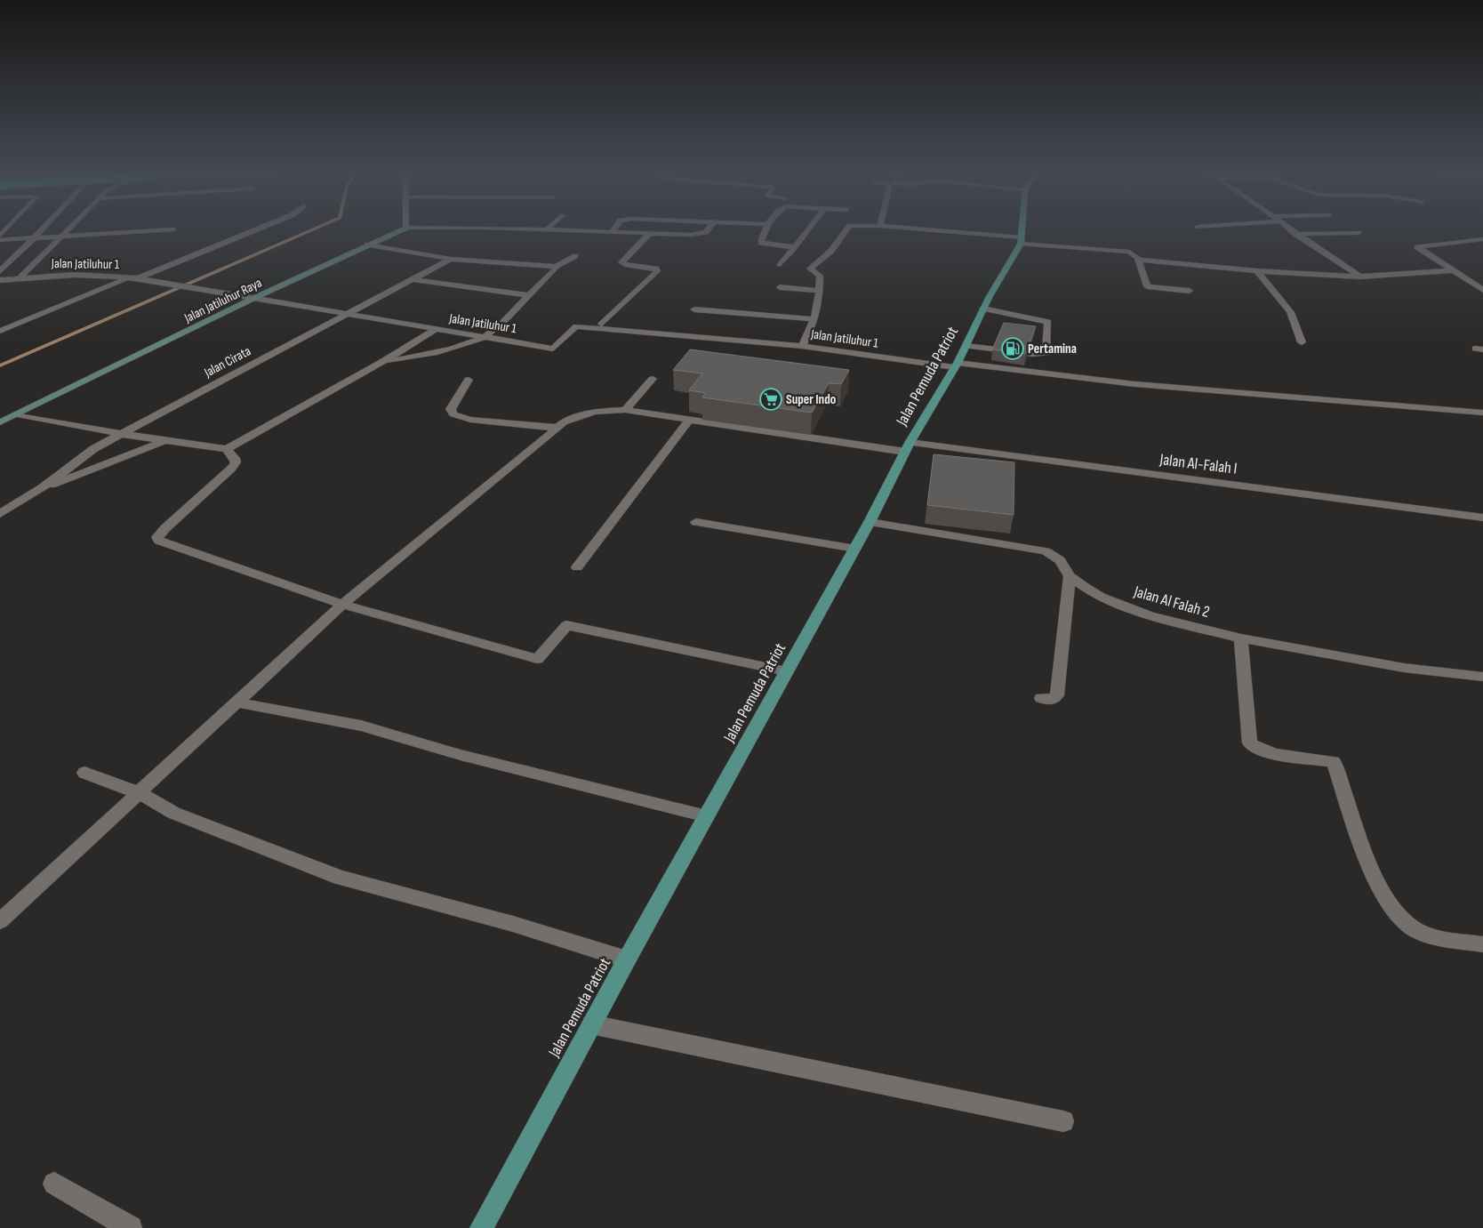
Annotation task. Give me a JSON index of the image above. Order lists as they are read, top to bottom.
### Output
{
  "streets": {
    "main road": ["Jalan Pemuda Patriot"],
    "street": [
      "Jalan Jatiluhur 1",
      "Jalan Jatiluhur Raya",
      "Jalan Cirata",
      "Jalan Al-Falah I",
      "Jalan Al Falah 2"
    ]
  },
  "crossings": [
    ["Jalan Jatiluhur 1", "Jalan Jatiluhur Raya"],
    ["Jalan Jatiluhur 1", "Jalan Cirata"],
    ["Jalan Jatiluhur 1", "Jalan Pemuda Patriot"],
    ["Jalan Pemuda Patriot", "Jalan Al-Falah I"],
    ["Jalan Pemuda Patriot", "Jalan Al Falah 2"]
  ],
  "places": {
    "fuel station": ["Pertamina"],
    "supermarket": ["Super Indo"]
  }
}
